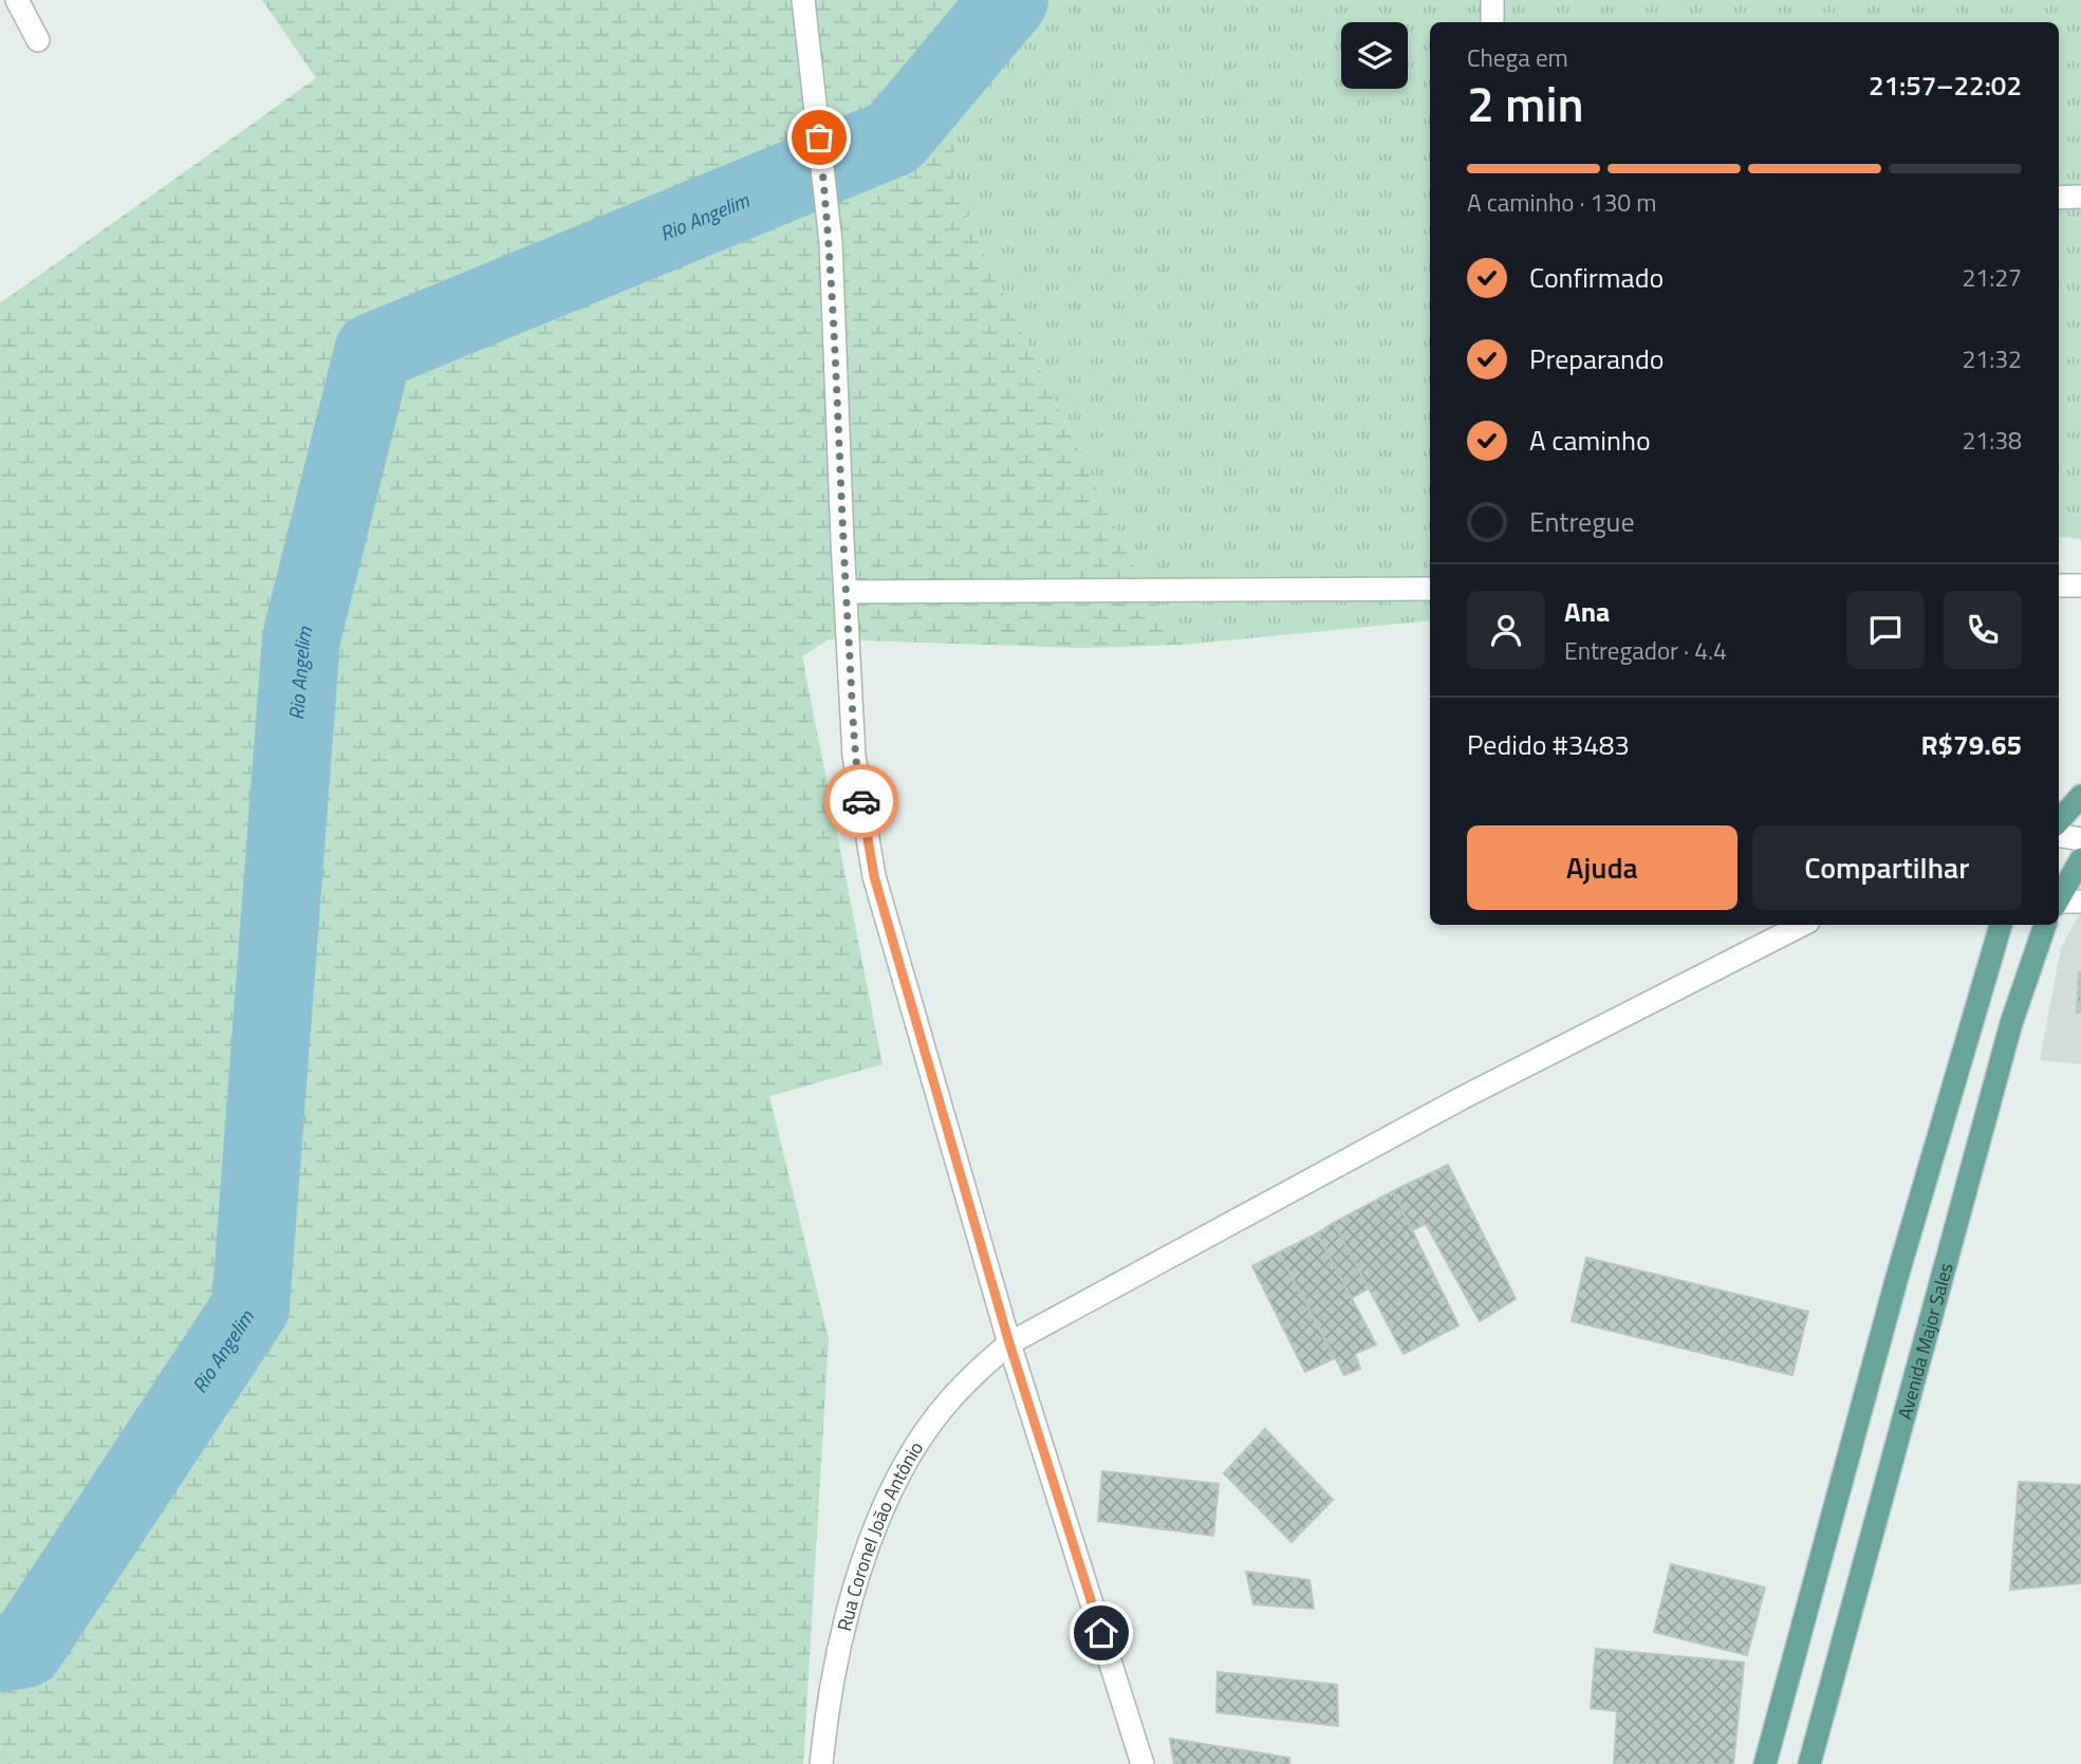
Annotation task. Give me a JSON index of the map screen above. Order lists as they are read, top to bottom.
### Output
{
  "streets": {
    "main road": ["Avenida Major Sales"],
    "street": ["Rua Coronel João Antônio"]
  },
  "water": ["Rio Angelim"],
  "page": {
    "heading": ["2 min", "Chega em", "21:57–22:02"],
    "panel": [
      "Ana",
      "Entregador · 4.4",
      "Pedido #3483",
      "R$79.65"
    ],
    "bar": "A caminho · 130 m",
    "list": [
      ["Confirmado", "21:27"],
      ["Preparando", "21:32"],
      ["A caminho", "21:38"],
      "Entregue"
    ],
    "buttons": ["Ajuda", "Compartilhar"]
  }
}
